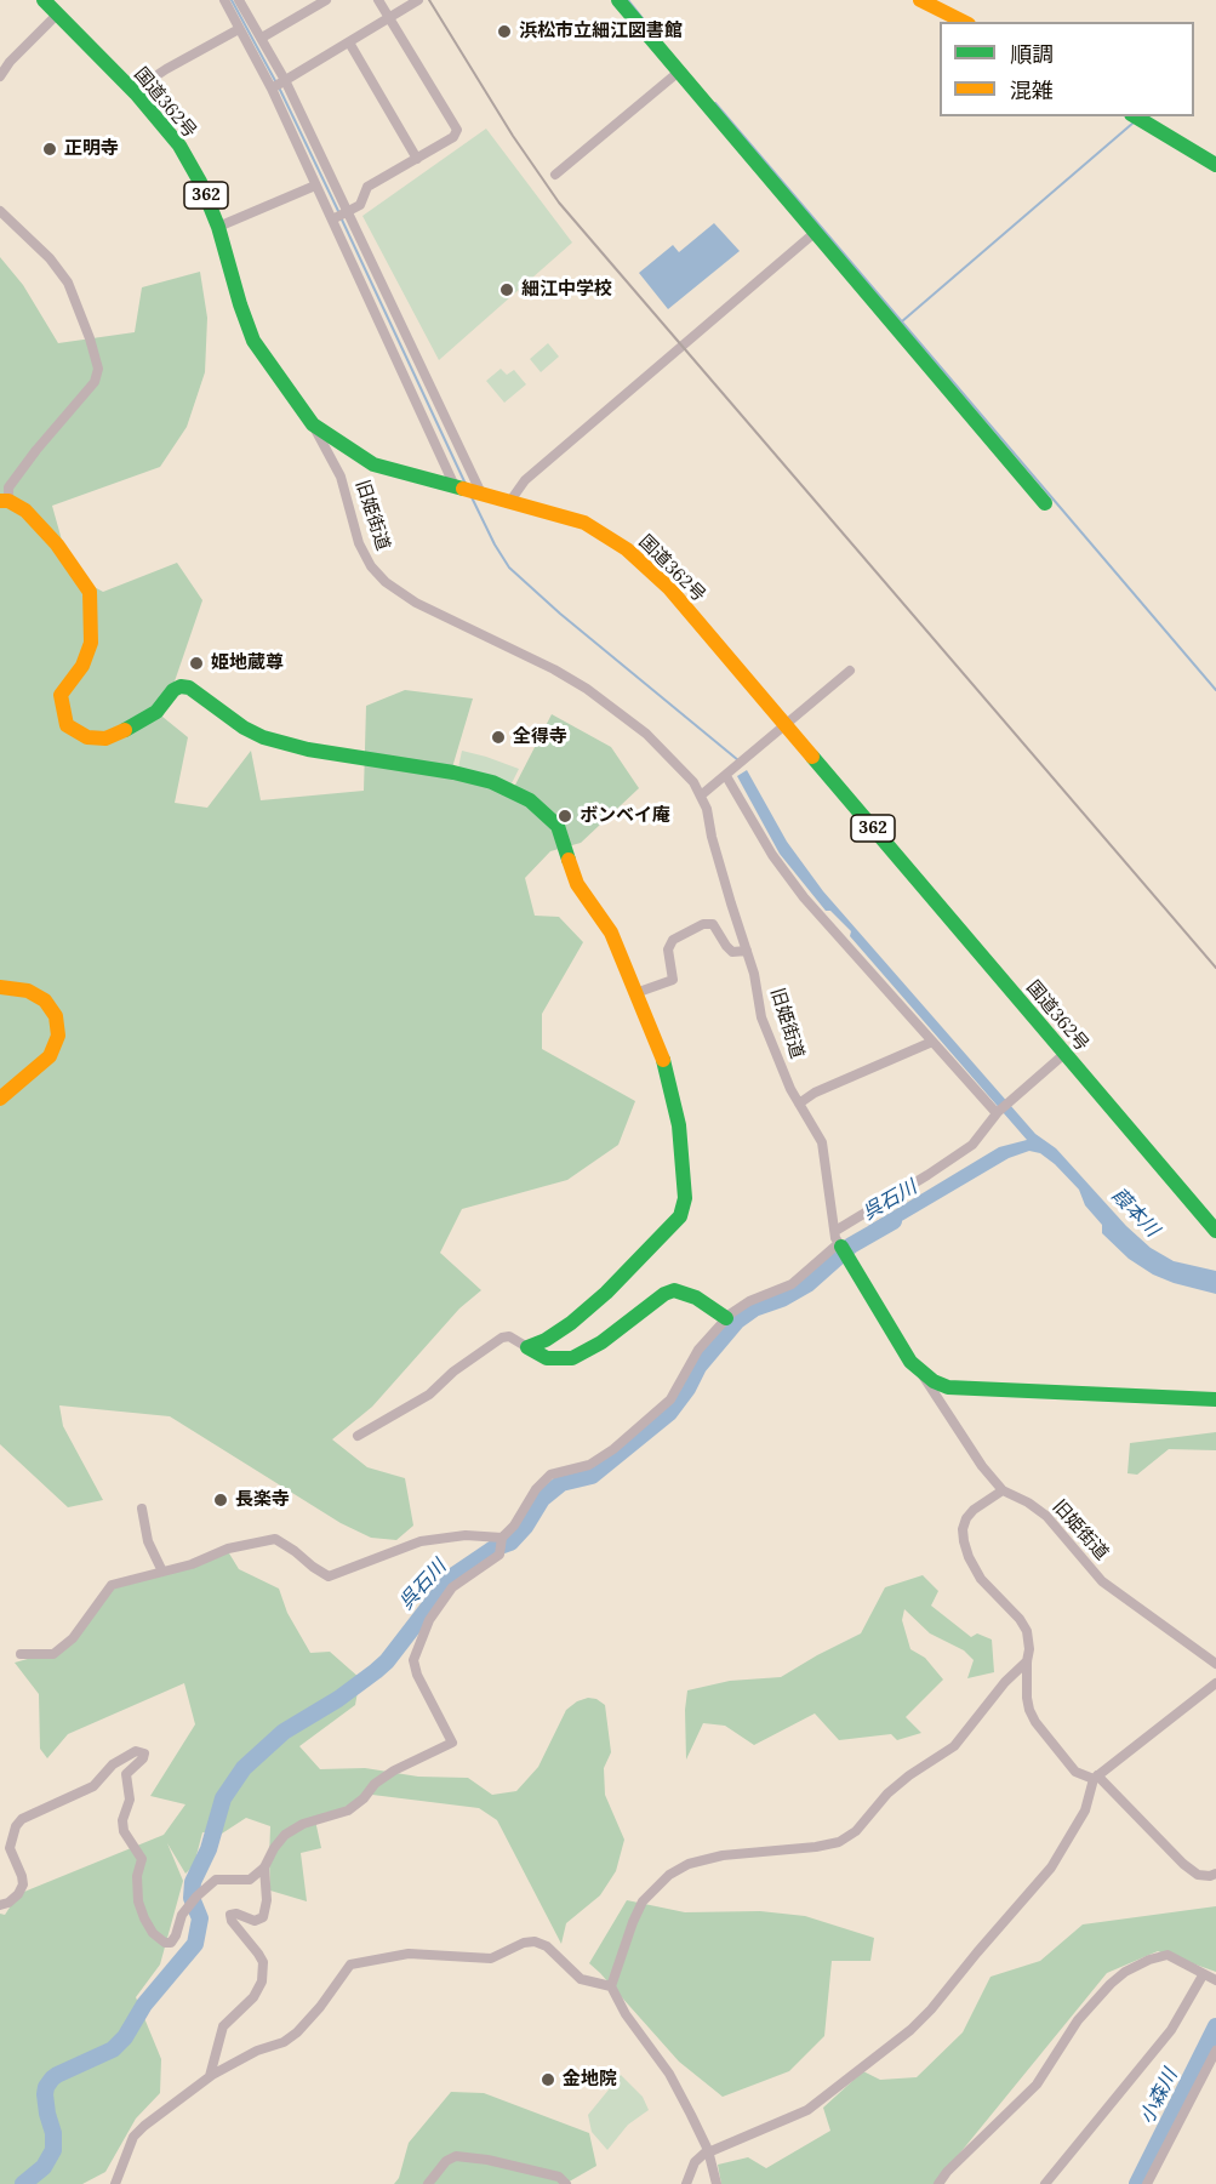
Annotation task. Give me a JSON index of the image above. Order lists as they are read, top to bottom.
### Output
{
  "streets": {
    "main road": ["国道362号", "362", "旧姫街道"]
  },
  "crossings": [
    ["国道362号", "旧姫街道"]
  ],
  "water": ["呉石川", "葭本川", "小森川"],
  "places": [
    "浜松市立細江図書館",
    "正明寺",
    "細江中学校",
    "姫地蔵尊",
    "全得寺",
    "ボンベイ庵",
    "長楽寺",
    "金地院"
  ],
  "legend": ["順調", "混雑"]
}
